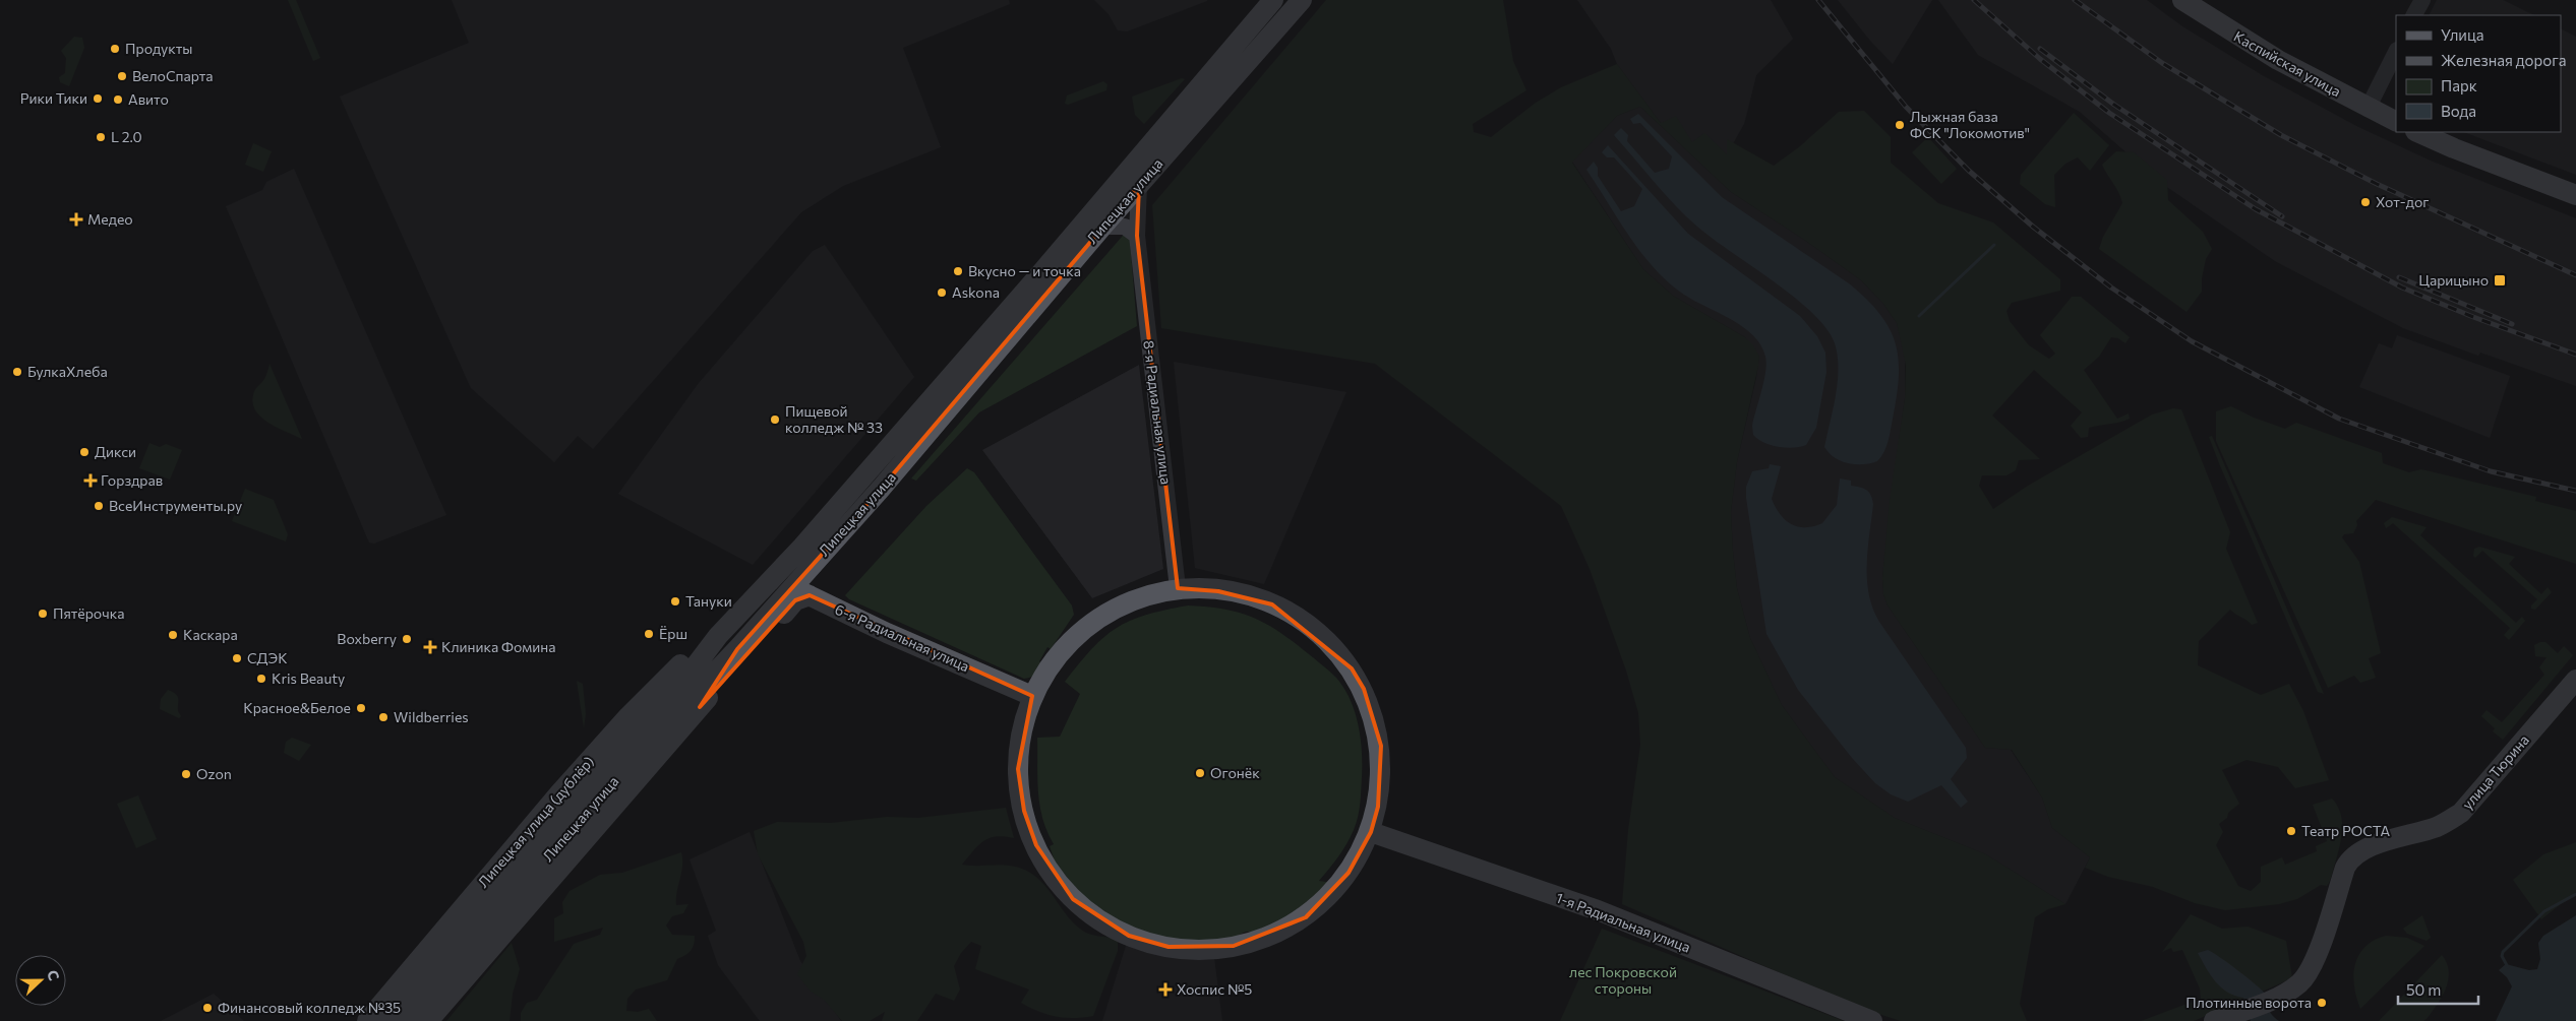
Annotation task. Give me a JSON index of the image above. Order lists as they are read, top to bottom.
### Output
{
  "streets": {
    "main road": [
      "Каспийская улица",
      "Липецкая улица",
      "6-я Радиальная улица",
      "улица Тюрина",
      "Липецкая улица (дублёр)",
      "1-я Радиальная улица"
    ],
    "street": ["8-я Радиальная улица"]
  },
  "crossings": [
    ["Липецкая улица", "8-я Радиальная улица"],
    ["Липецкая улица", "6-я Радиальная улица"],
    ["Липецкая улица", "Липецкая улица (дублёр)"]
  ],
  "parks": ["лес Покровской стороны"],
  "places": {
    "other": [
      "Продукты",
      "ВелоСпарта",
      "Рики Тики",
      "Авито",
      "Лыжная база ФСК \"Локомотив\"",
      "L 2.0",
      "Хот-дог",
      "Вкусно — и точка",
      "Askona",
      "БулкаХлеба",
      "Пищевой колледж № 33",
      "Дикси",
      "ВсеИнструменты.ру",
      "Тануки",
      "Пятёрочка",
      "Ёрш",
      "Каскара",
      "Boxberry",
      "СДЭК",
      "Kris Beauty",
      "Красное&Белое",
      "Wildberries",
      "Огонёк",
      "Ozon",
      "Театр РОСТА",
      "Плотинные ворота",
      "Финансовый колледж №35"
    ],
    "health": [
      "Медео",
      "Горздрав",
      "Клиника Фомина",
      "Хоспис №5"
    ],
    "transit": ["Царицыно"]
  },
  "legend": [
    "Улица",
    "Железная дорога",
    "Парк",
    "Вода"
  ],
  "scale_bar": "50 m",
  "north": "right"
}
